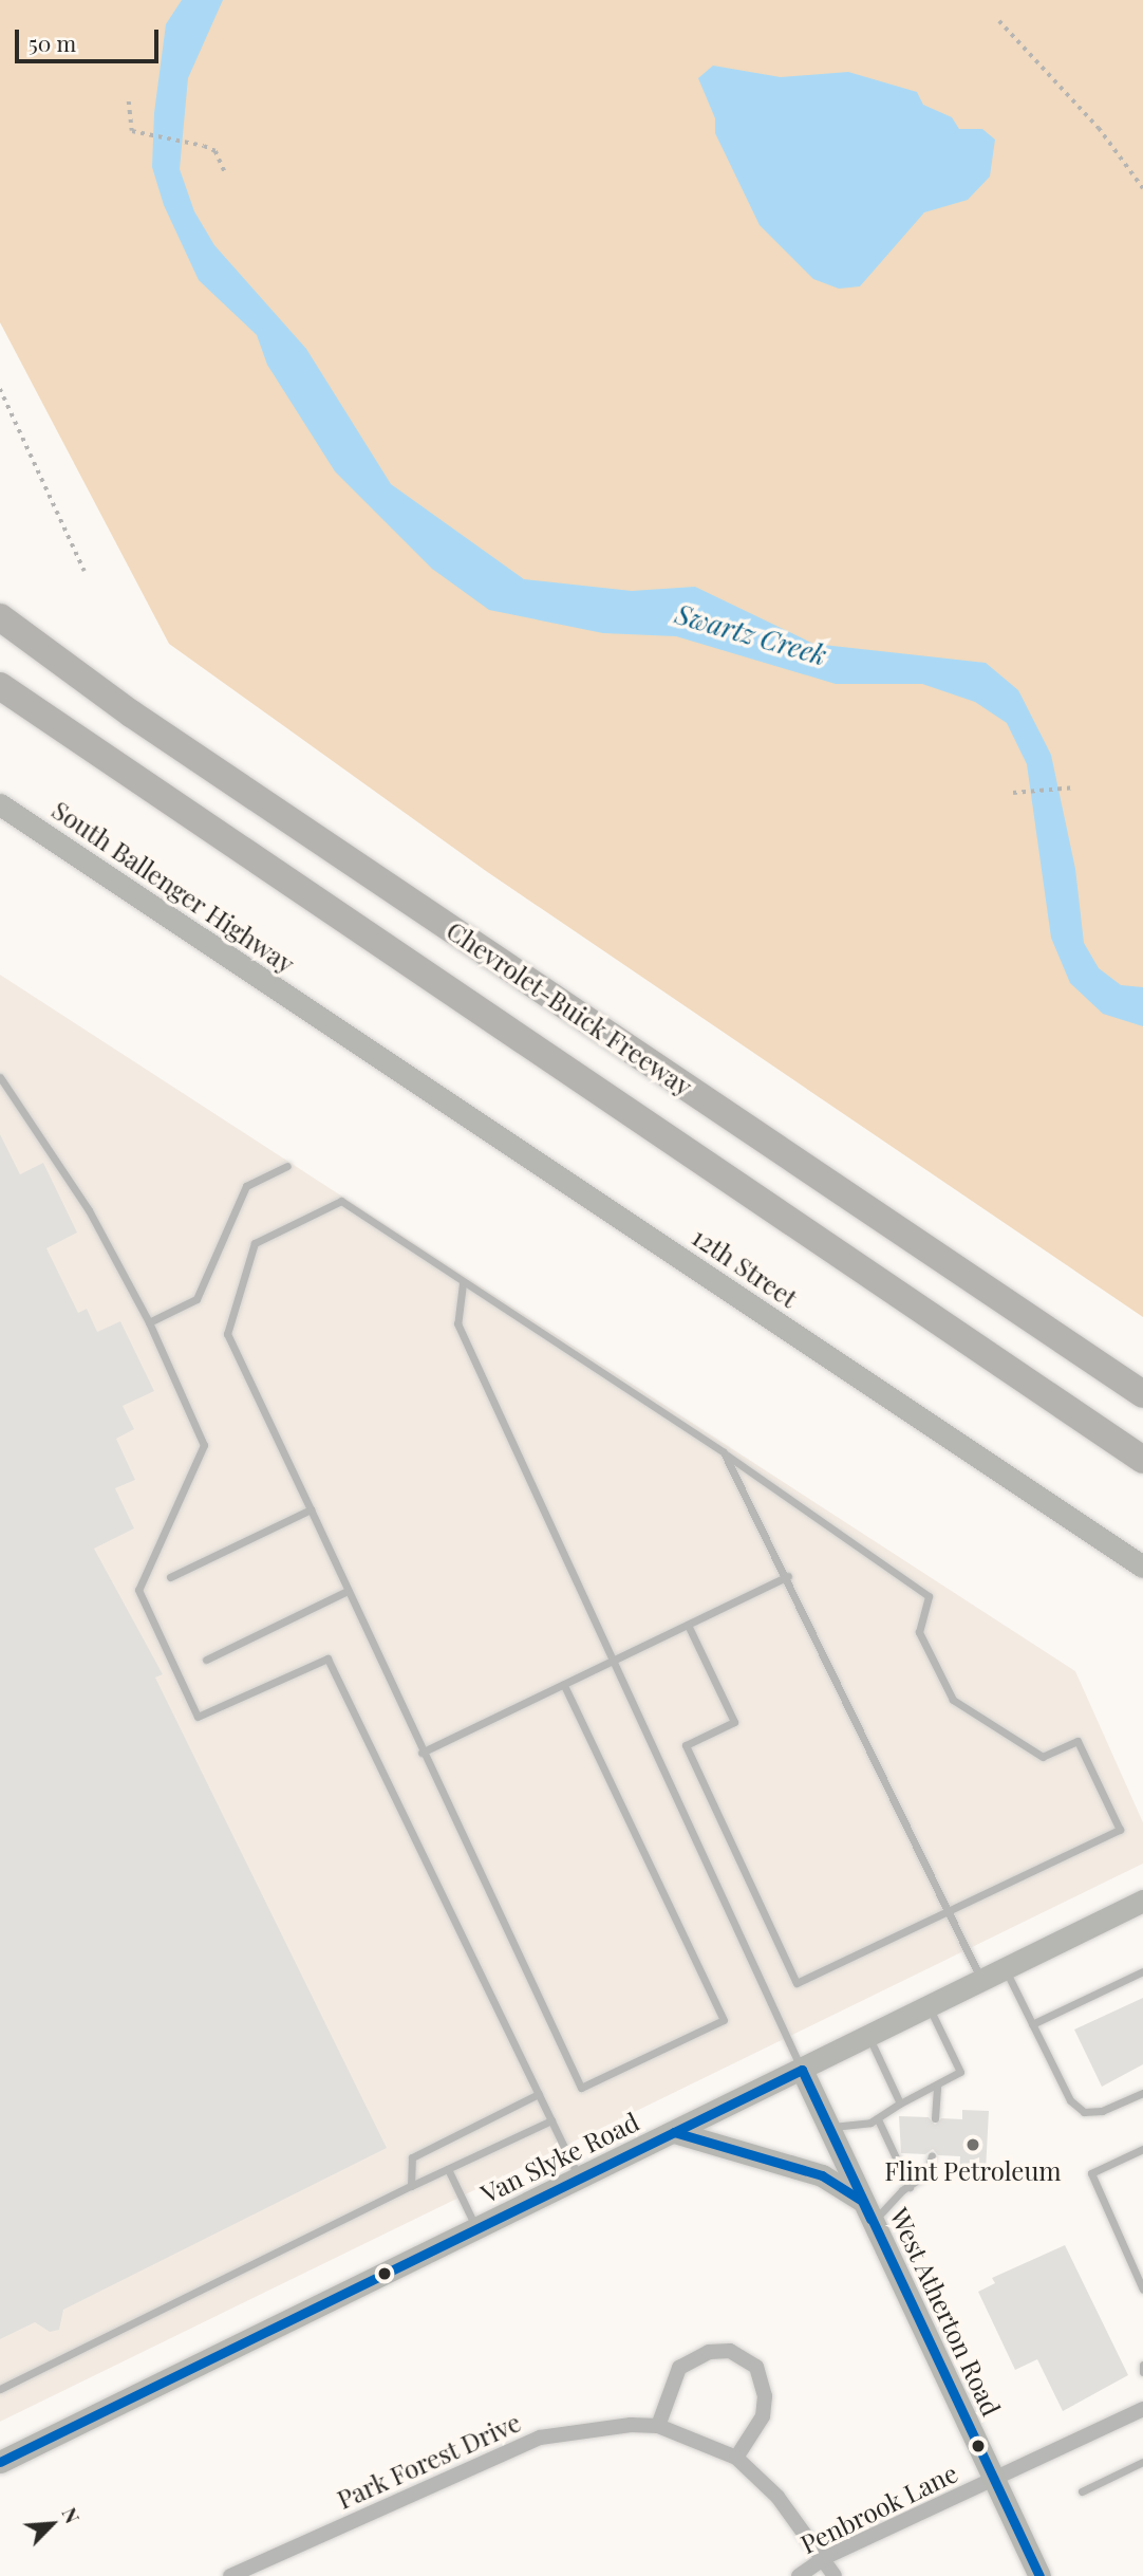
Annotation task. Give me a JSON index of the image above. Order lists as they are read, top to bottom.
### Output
{
  "streets": {
    "highway": ["Chevrolet-Buick Freeway"],
    "street": [
      "South Ballenger Highway",
      "12th Street",
      "Van Slyke Road",
      "West Atherton Road",
      "Park Forest Drive",
      "Penbrook Lane"
    ]
  },
  "crossings": [
    ["South Ballenger Highway", "12th Street"],
    ["Van Slyke Road", "West Atherton Road"],
    ["West Atherton Road", "Penbrook Lane"],
    ["Park Forest Drive", "Penbrook Lane"]
  ],
  "water": ["Swartz Creek"],
  "places": ["Flint Petroleum"],
  "scale_bar": "50 m",
  "north": "top right"
}
